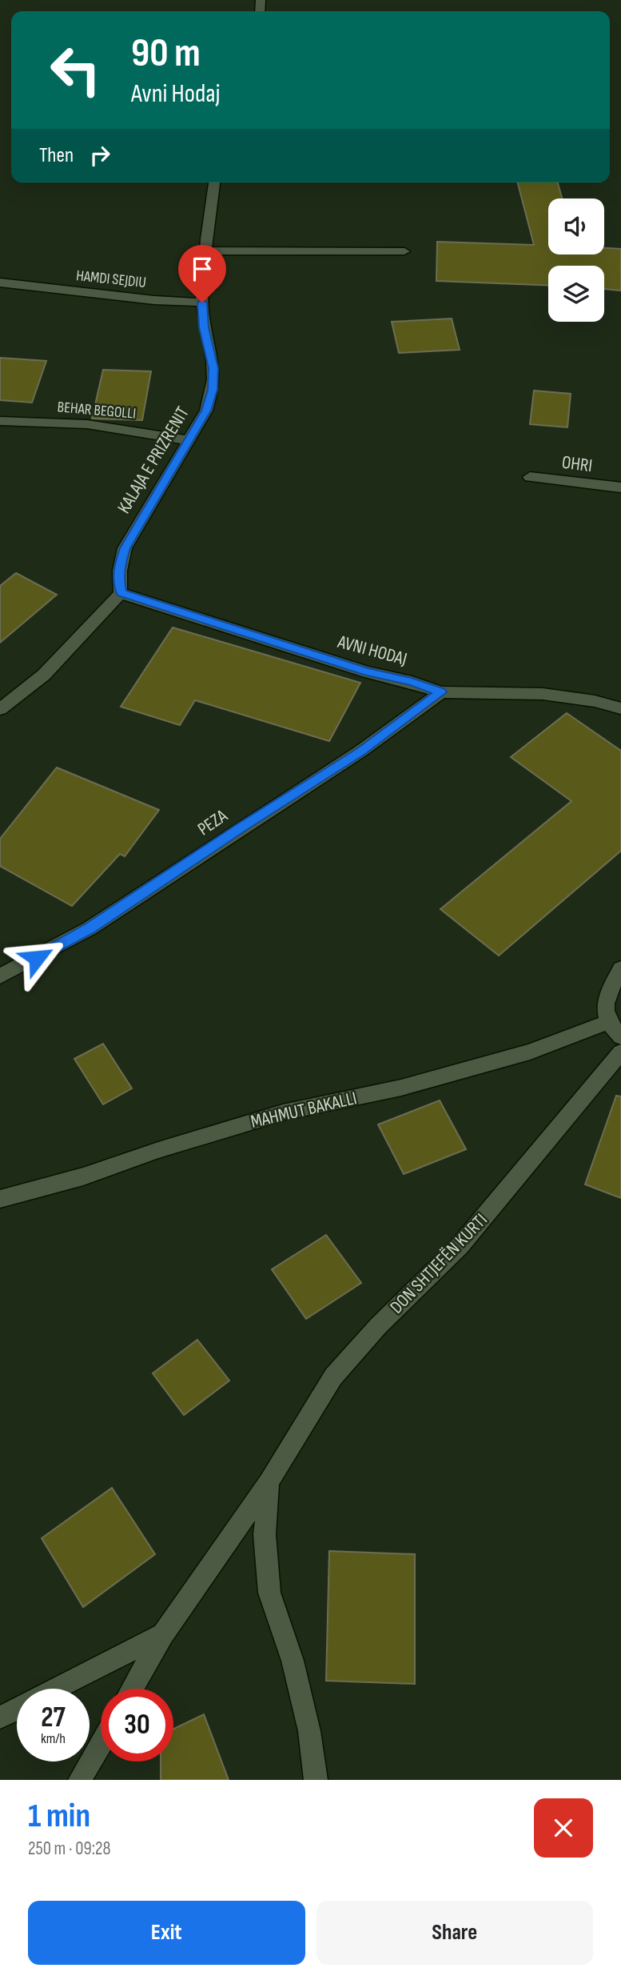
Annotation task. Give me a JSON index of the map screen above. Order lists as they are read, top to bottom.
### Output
{
  "streets": {
    "street": [
      "HAMDI SEJDIU",
      "BEHAR BEGOLLI",
      "KALAJA E PRIZRENIT",
      "OHRI",
      "AVNI HODAJ",
      "PEZA",
      "MAHMUT BAKALLI",
      "DON SHTJEFËN KURTI"
    ]
  },
  "crossings": [
    ["HAMDI SEJDIU", "KALAJA E PRIZRENIT"],
    ["BEHAR BEGOLLI", "KALAJA E PRIZRENIT"],
    ["KALAJA E PRIZRENIT", "AVNI HODAJ"],
    ["AVNI HODAJ", "PEZA"]
  ],
  "page": {
    "turn": ["90 m", "Avni Hodaj"],
    "then": "Then",
    "speed": "27 km/h",
    "limit": "30",
    "heading": ["1 min", "250 m · 09:28"],
    "buttons": ["Exit", "Share"]
  }
}
